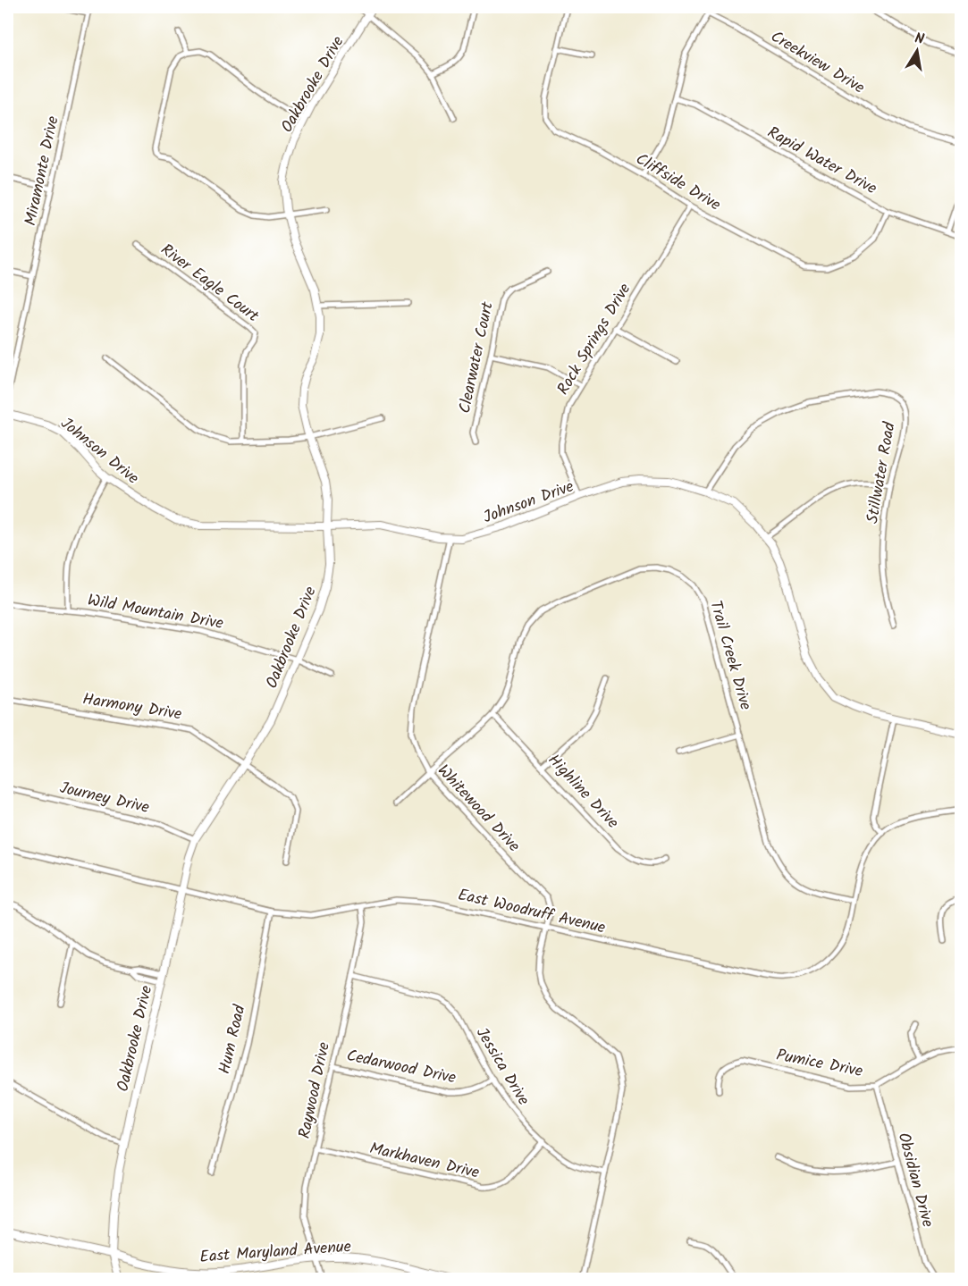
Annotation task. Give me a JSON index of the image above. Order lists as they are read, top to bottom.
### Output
{
  "streets": {
    "street": [
      "Creekview Drive",
      "Oakbrooke Drive",
      "Rapid Water Drive",
      "Miramonte Drive",
      "Cliffside Drive",
      "River Eagle Court",
      "Rock Springs Drive",
      "Clearwater Court",
      "Johnson Drive",
      "Stillwater Road",
      "Wild Mountain Drive",
      "Trail Creek Drive",
      "Harmony Drive",
      "Highline Drive",
      "Journey Drive",
      "Whitewood Drive",
      "East Woodruff Avenue",
      "Hum Road",
      "Pumice Drive",
      "Cedarwood Drive",
      "Jessica Drive",
      "Raywood Drive",
      "Markhaven Drive",
      "Obsidian Drive",
      "East Maryland Avenue"
    ]
  },
  "crossings": [
    ["Creekview Drive", "Rapid Water Drive"],
    ["Creekview Drive", "Cliffside Drive"],
    ["Oakbrooke Drive", "Johnson Drive"],
    ["Oakbrooke Drive", "Wild Mountain Drive"],
    ["Oakbrooke Drive", "Harmony Drive"],
    ["Oakbrooke Drive", "Journey Drive"],
    ["Oakbrooke Drive", "East Woodruff Avenue"],
    ["Oakbrooke Drive", "East Maryland Avenue"],
    ["Rapid Water Drive", "Cliffside Drive"],
    ["Cliffside Drive", "Rock Springs Drive"],
    ["Rock Springs Drive", "Johnson Drive"],
    ["Johnson Drive", "Stillwater Road"],
    ["Johnson Drive", "Whitewood Drive"],
    ["Trail Creek Drive", "Highline Drive"],
    ["Trail Creek Drive", "Whitewood Drive"],
    ["Trail Creek Drive", "East Woodruff Avenue"],
    ["Whitewood Drive", "East Woodruff Avenue"],
    ["East Woodruff Avenue", "Hum Road"],
    ["East Woodruff Avenue", "Raywood Drive"],
    ["Pumice Drive", "Obsidian Drive"],
    ["Cedarwood Drive", "Jessica Drive"],
    ["Cedarwood Drive", "Raywood Drive"],
    ["Jessica Drive", "Raywood Drive"],
    ["Jessica Drive", "Markhaven Drive"],
    ["Raywood Drive", "Markhaven Drive"],
    ["Raywood Drive", "East Maryland Avenue"]
  ],
  "north": "top"
}
